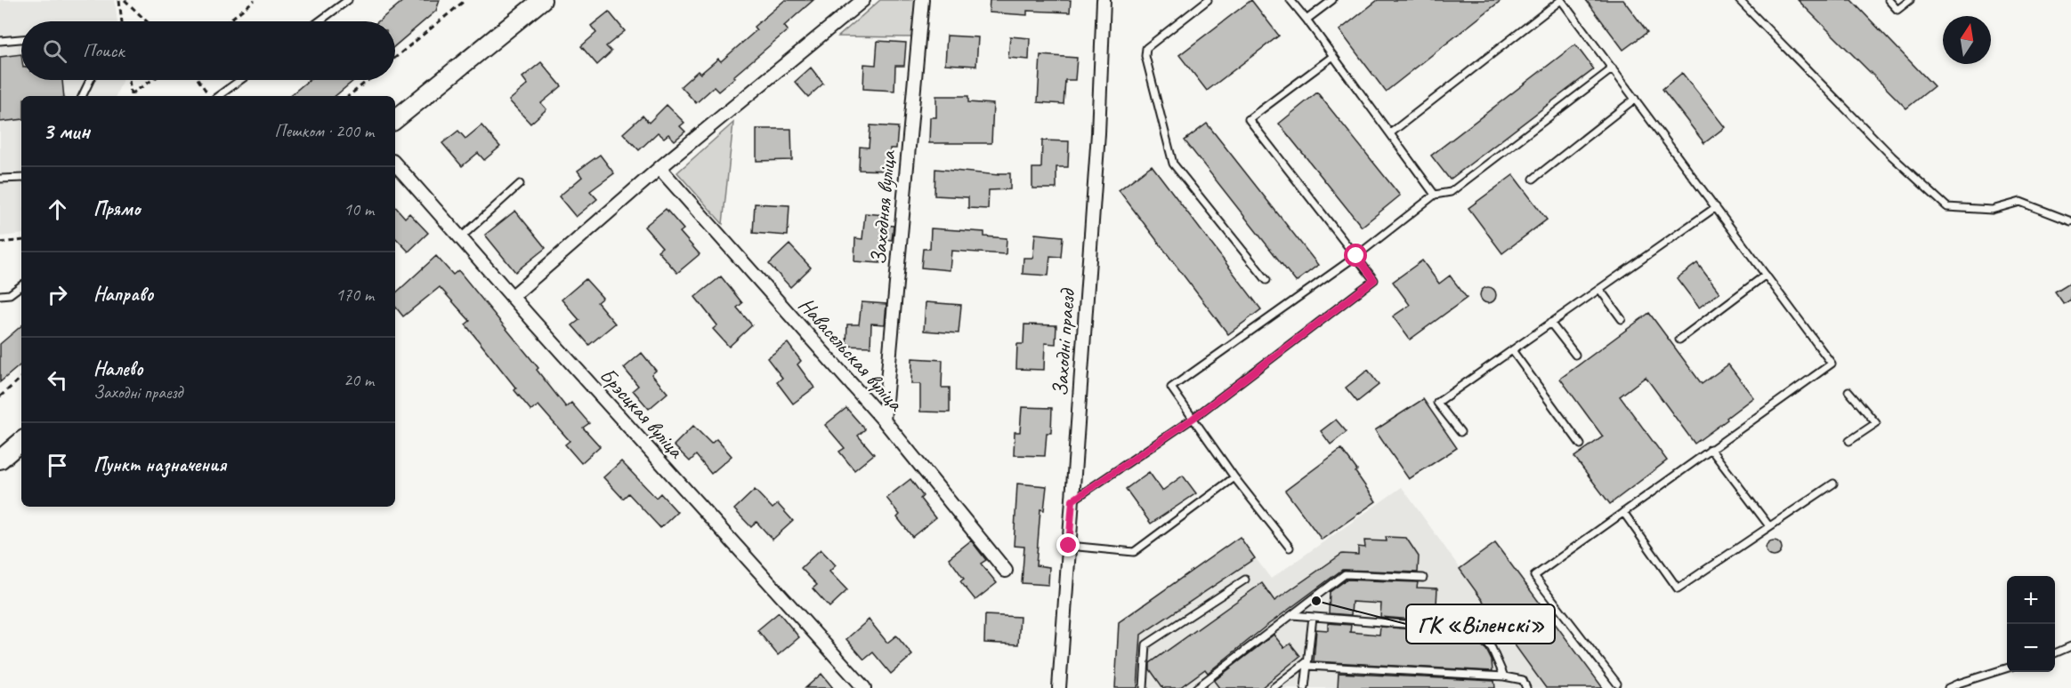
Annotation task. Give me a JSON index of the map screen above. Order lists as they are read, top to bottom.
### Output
{
  "streets": {
    "street": [
      "Заходняя вуліца",
      "Заходні праезд",
      "Навасельская вуліца",
      "Брэсцкая вуліца"
    ]
  },
  "crossings": [
    ["Заходняя вуліца", "Навасельская вуліца"]
  ],
  "places": ["ГК «Віленскі»"],
  "north": "top",
  "page": {
    "search": "Поиск",
    "heading": ["3 мин", "Пешком · 200 m"],
    "list": [
      ["Прямо", "10 m"],
      ["Направо", "170 m"],
      ["Налево", "Заходні праезд", "20 m"],
      "Пункт назначения"
    ],
    "map_buttons": ["+", "−"]
  }
}
